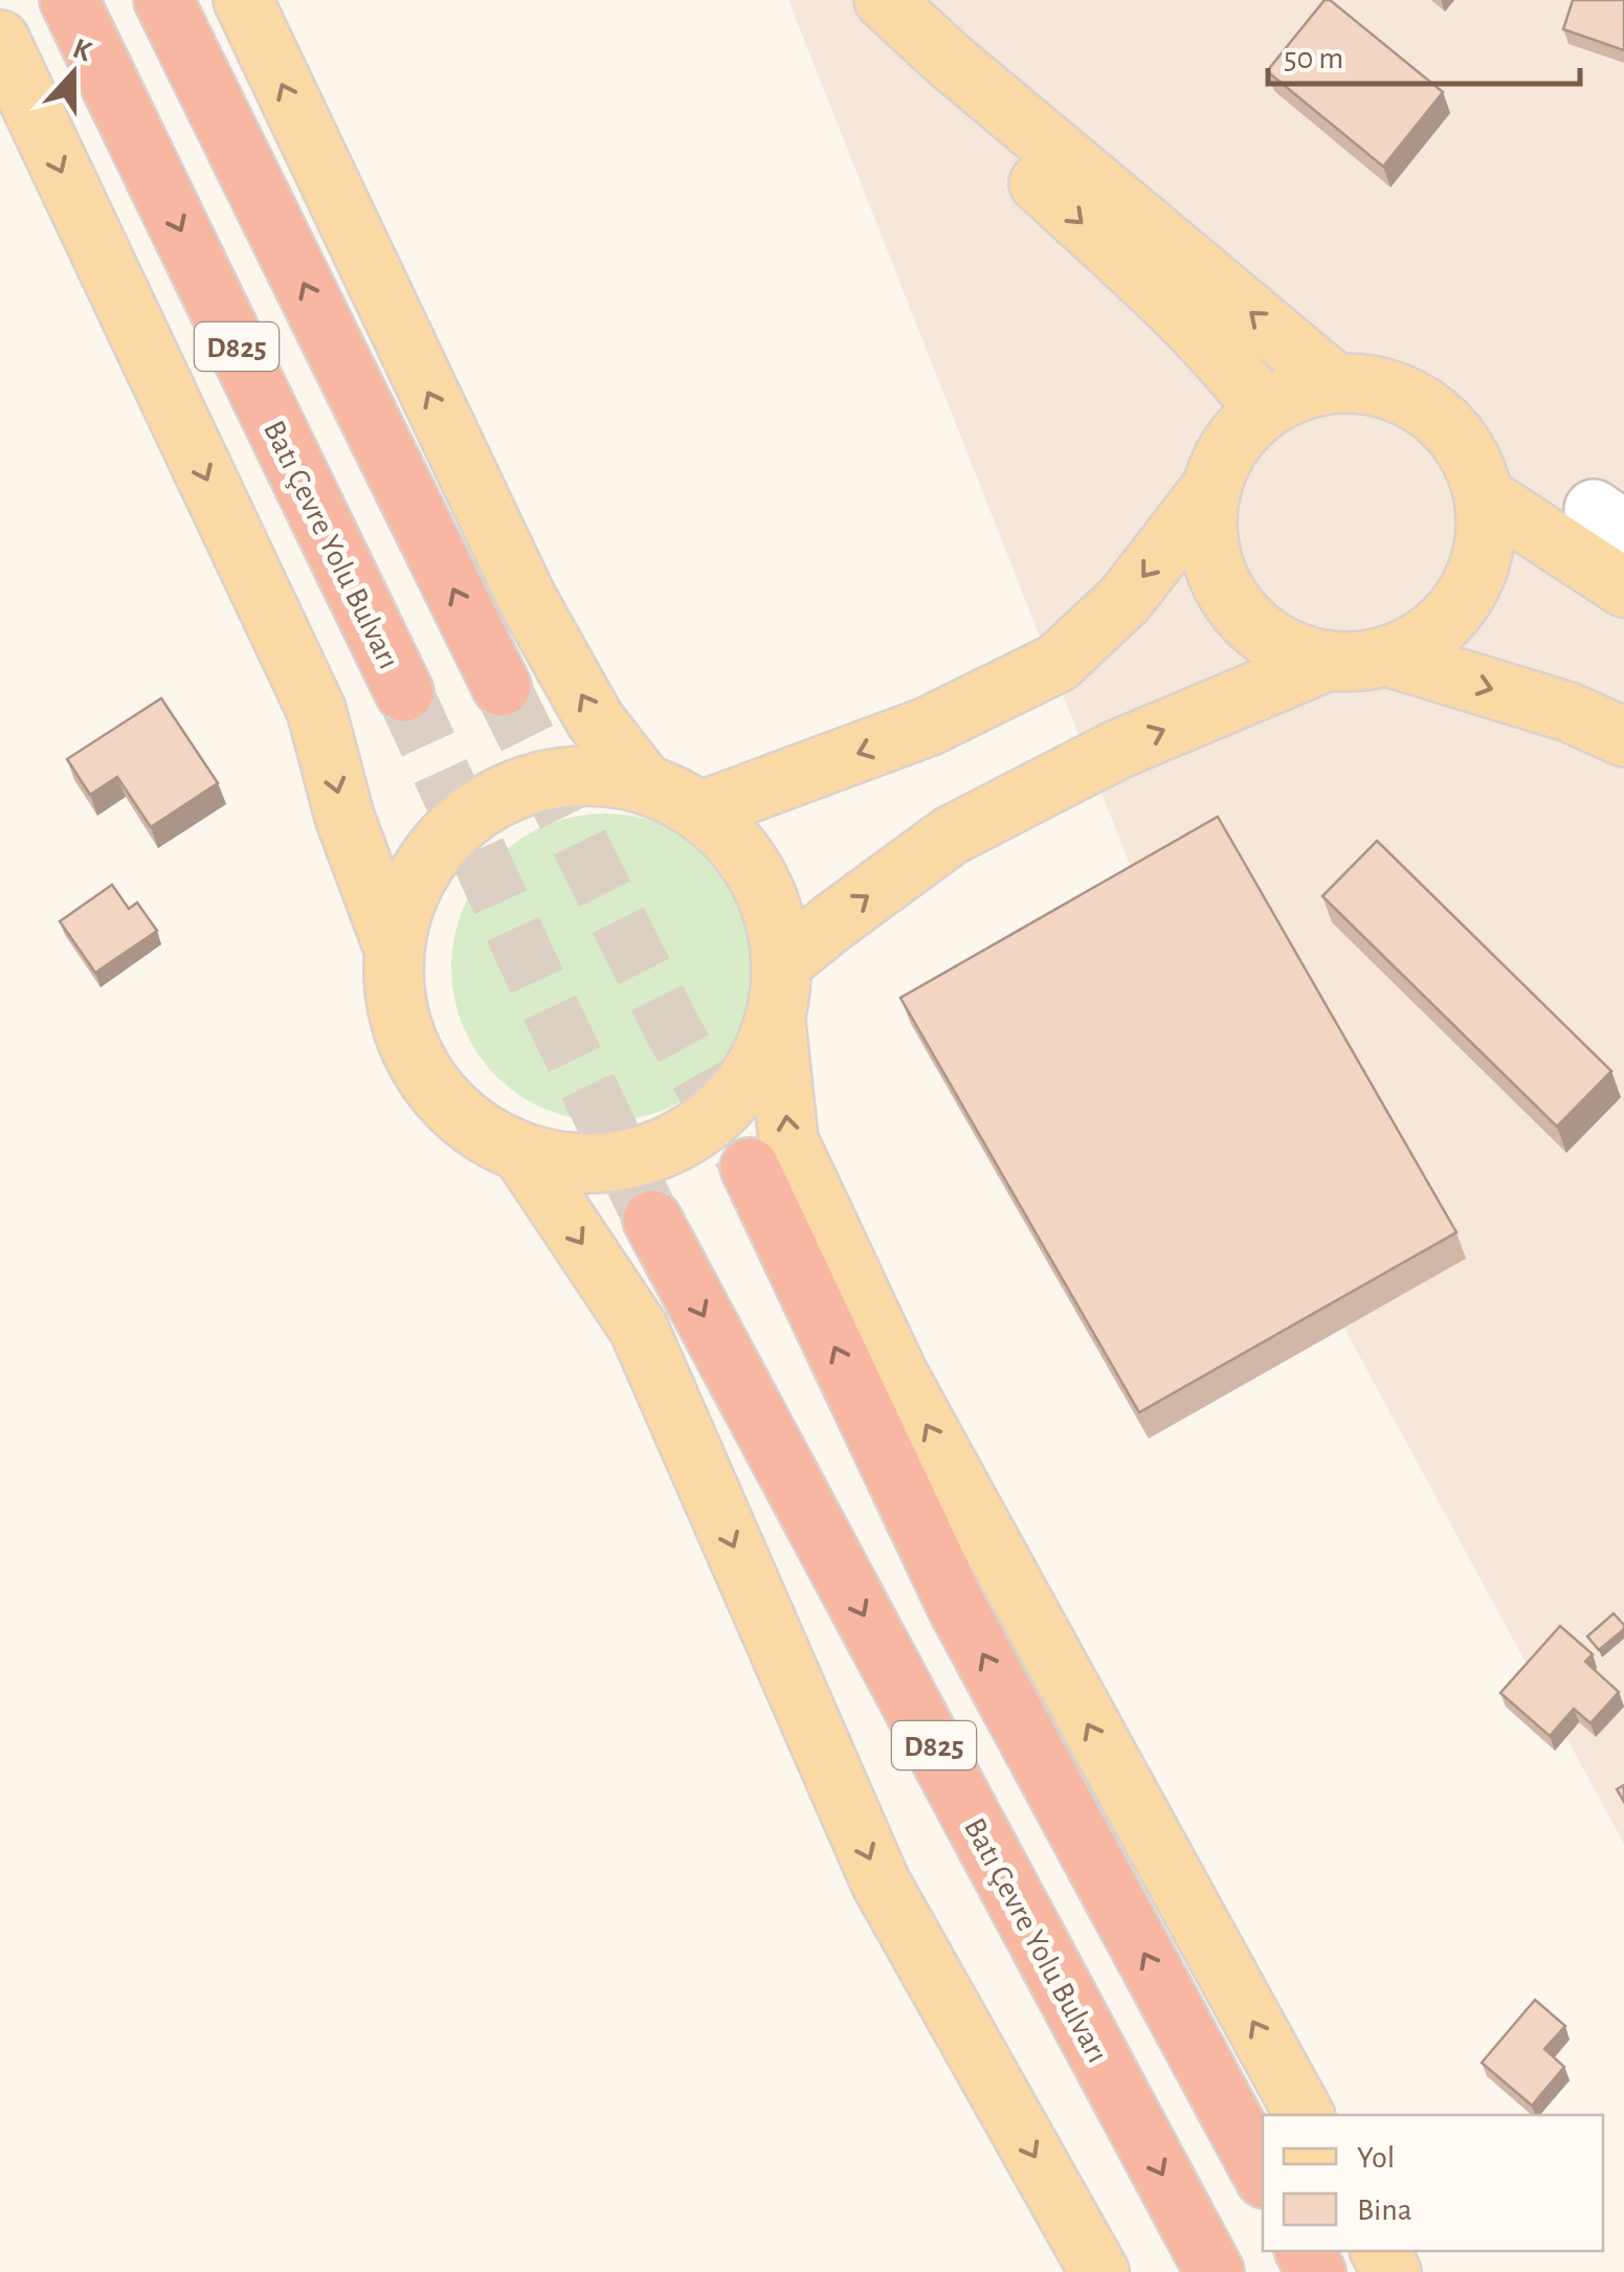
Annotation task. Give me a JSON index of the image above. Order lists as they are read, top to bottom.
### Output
{
  "streets": {
    "highway": ["D825", "Batı Çevre Yolu Bulvarı"]
  },
  "legend": ["Yol", "Bina"],
  "scale_bar": "50 m",
  "north": "top"
}
